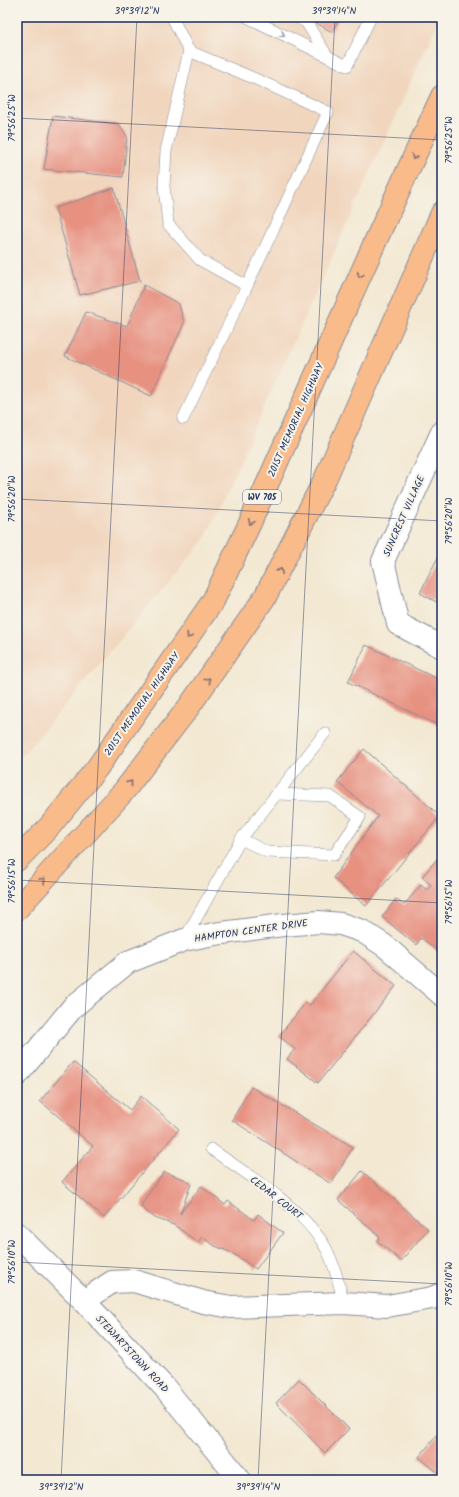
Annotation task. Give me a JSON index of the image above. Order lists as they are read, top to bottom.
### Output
{
  "streets": {
    "main road": ["201ST MEMORIAL HIGHWAY", "WV 705"],
    "street": ["SUNCREST VILLAGE", "HAMPTON CENTER DRIVE", "STEWARTSTOWN ROAD"],
    "lane": ["CEDAR COURT"]
  },
  "coordinates": [
    "39°39'12\"N",
    "39°39'14\"N",
    "79°56'25\"W",
    "79°56'20\"W",
    "79°56'15\"W",
    "79°56'10\"W"
  ]
}
